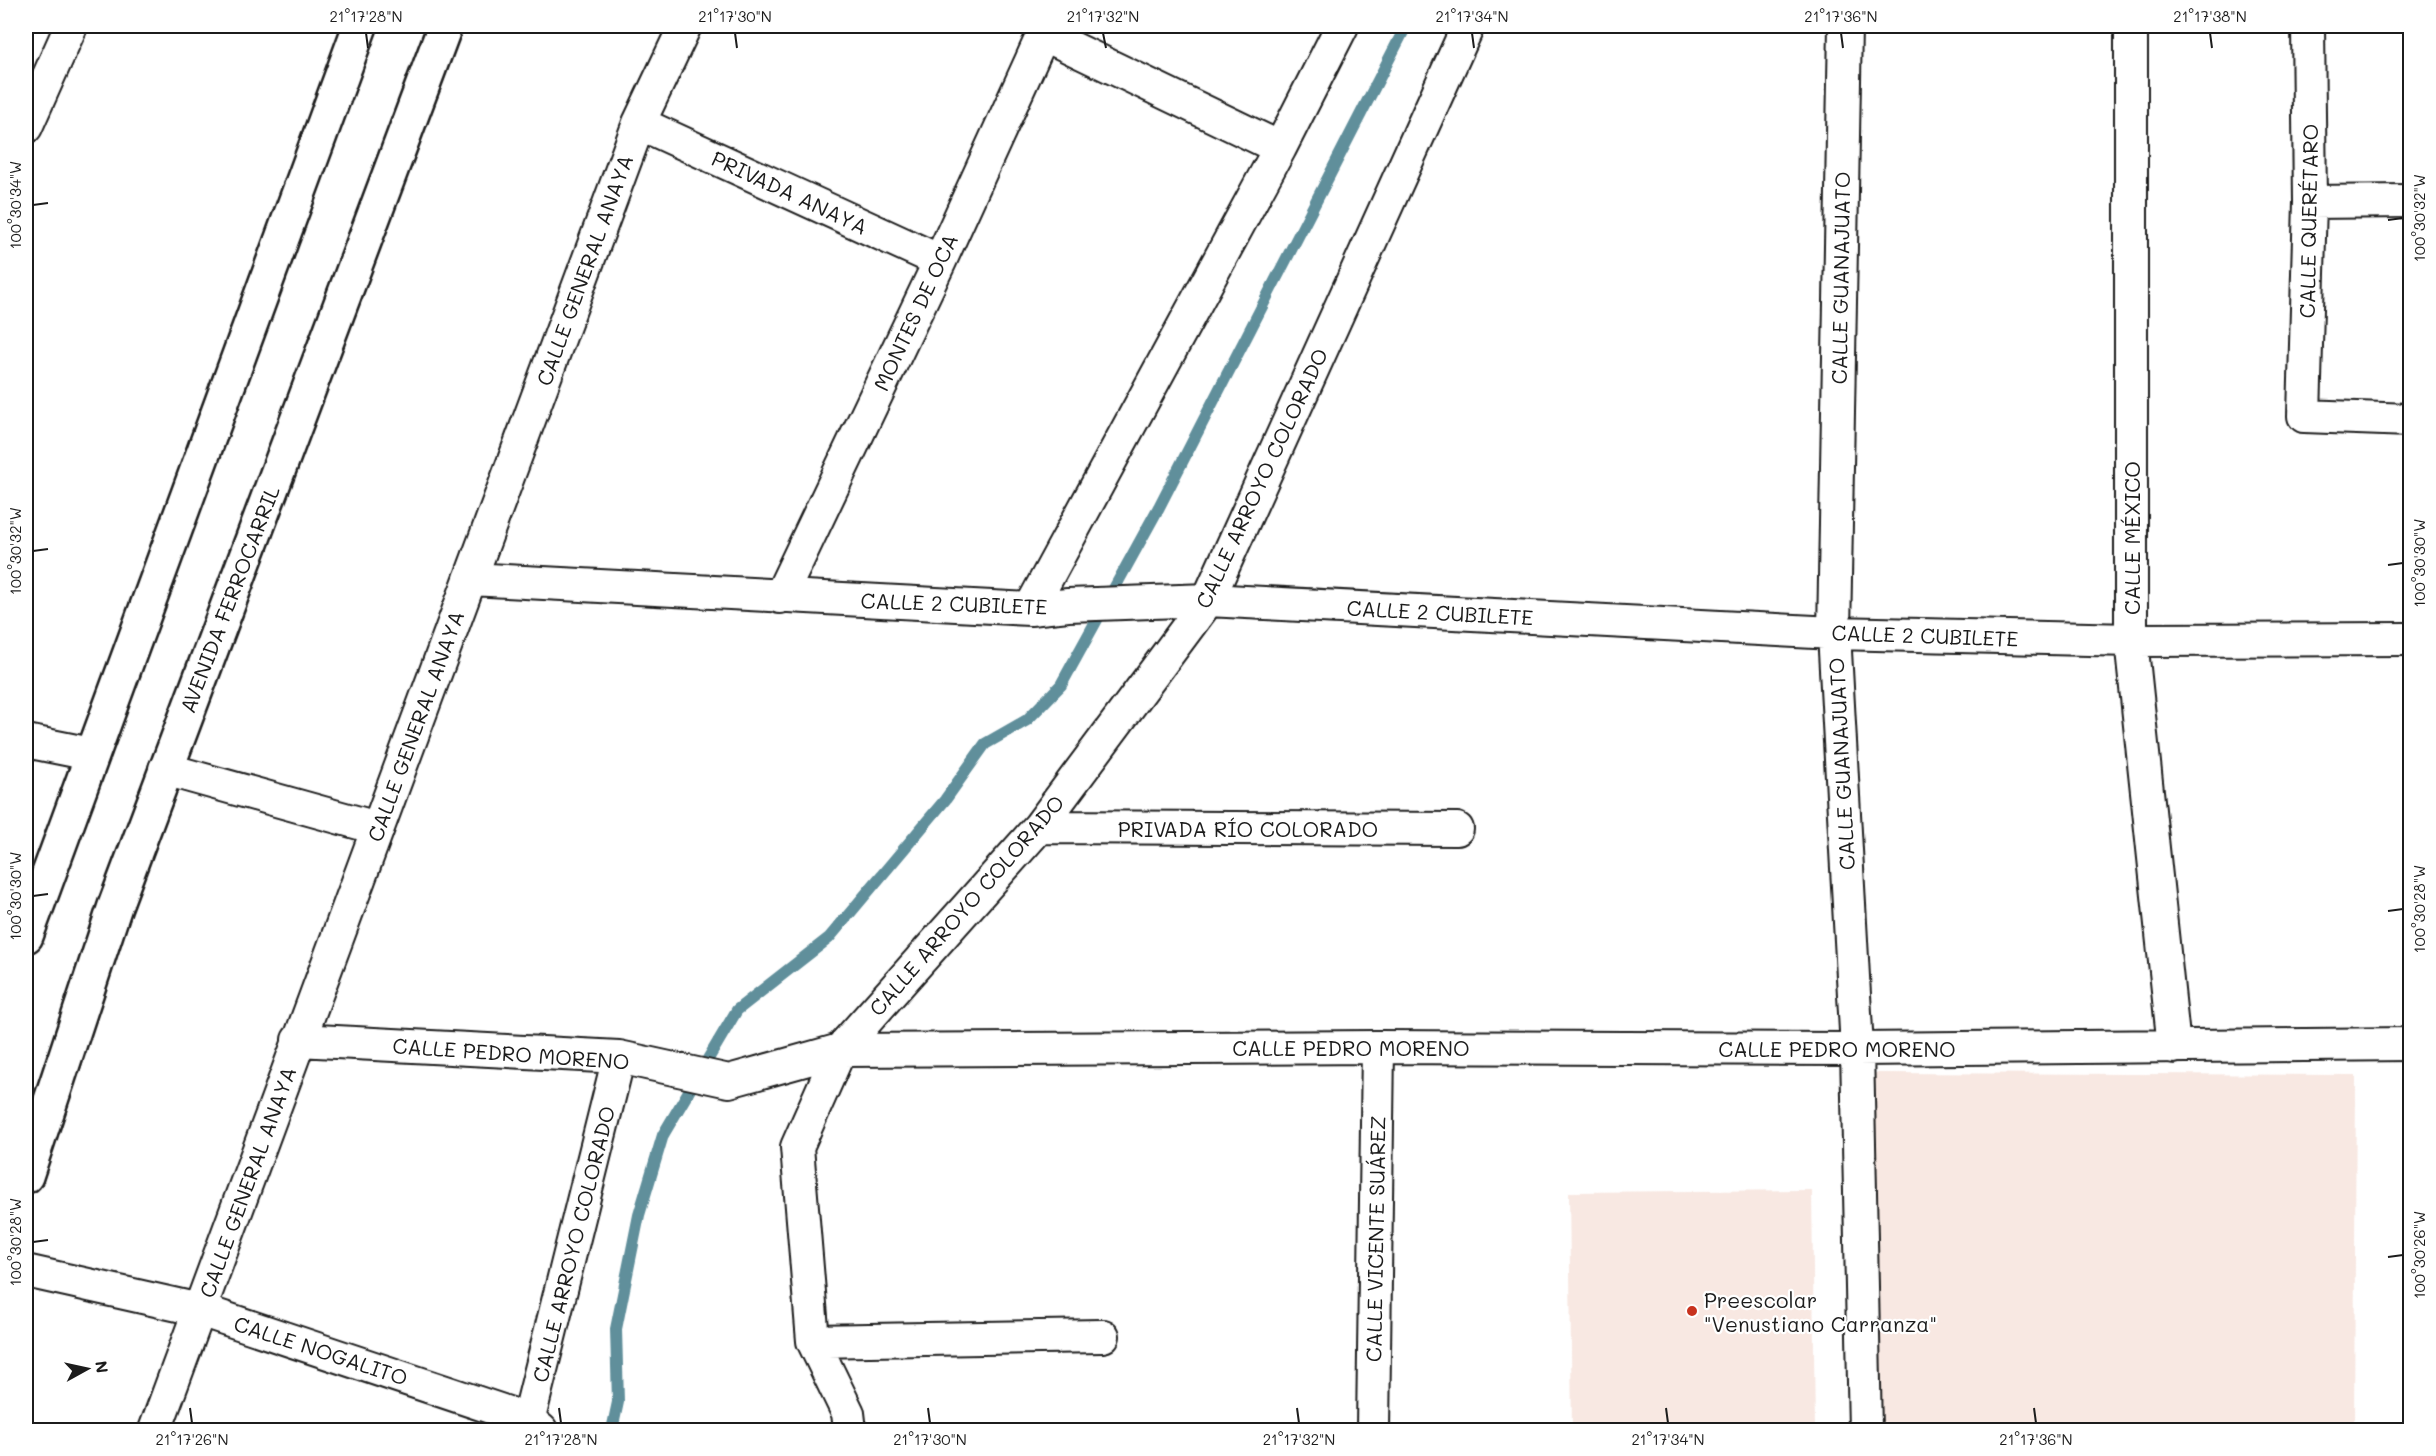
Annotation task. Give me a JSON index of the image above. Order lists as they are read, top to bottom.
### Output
{
  "streets": {
    "street": [
      "PRIVADA ANAYA",
      "CALLE QUERÉTARO",
      "CALLE GENERAL ANAYA",
      "CALLE GUANAJUATO",
      "MONTES DE OCA",
      "CALLE ARROYO COLORADO",
      "CALLE MÉXICO",
      "AVENIDA FERROCARRIL",
      "CALLE 2 CUBILETE",
      "PRIVADA RÍO COLORADO",
      "CALLE PEDRO MORENO",
      "CALLE VICENTE SUÁREZ",
      "CALLE NOGALITO"
    ]
  },
  "crossings": [
    ["PRIVADA ANAYA", "CALLE GENERAL ANAYA"],
    ["PRIVADA ANAYA", "MONTES DE OCA"],
    ["CALLE GENERAL ANAYA", "CALLE 2 CUBILETE"],
    ["CALLE GENERAL ANAYA", "CALLE PEDRO MORENO"],
    ["CALLE GENERAL ANAYA", "CALLE NOGALITO"],
    ["CALLE GUANAJUATO", "CALLE 2 CUBILETE"],
    ["CALLE GUANAJUATO", "CALLE PEDRO MORENO"],
    ["MONTES DE OCA", "CALLE 2 CUBILETE"],
    ["CALLE ARROYO COLORADO", "CALLE 2 CUBILETE"],
    ["CALLE ARROYO COLORADO", "PRIVADA RÍO COLORADO"],
    ["CALLE ARROYO COLORADO", "CALLE PEDRO MORENO"],
    ["CALLE ARROYO COLORADO", "CALLE NOGALITO"],
    ["CALLE MÉXICO", "CALLE 2 CUBILETE"],
    ["CALLE MÉXICO", "CALLE PEDRO MORENO"],
    ["CALLE PEDRO MORENO", "CALLE VICENTE SUÁREZ"]
  ],
  "places": ["Preescolar \"Venustiano Carranza\""],
  "north": "right",
  "coordinates": [
    "21°17'28\"N",
    "21°17'30\"N",
    "21°17'32\"N",
    "21°17'34\"N",
    "21°17'36\"N",
    "21°17'38\"N",
    "100°30'34\"W",
    "100°30'32\"W",
    "100°30'30\"W",
    "100°30'28\"W",
    "100°30'26\"W",
    "21°17'26\"N"
  ]
}
